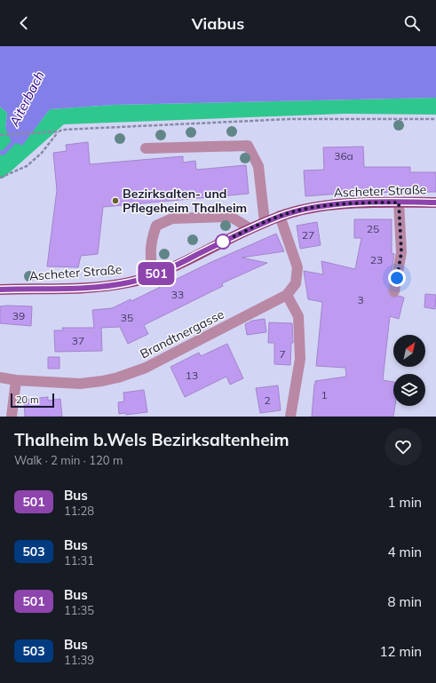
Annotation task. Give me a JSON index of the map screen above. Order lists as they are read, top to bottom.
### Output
{
  "streets": {
    "main road": ["Ascheter Straße"],
    "street": ["Brandtnergasse"]
  },
  "water": ["Aiterbach"],
  "places": ["Bezirksalten- und Pflegeheim Thalheim"],
  "lines": ["bus line 501"],
  "house_numbers": [
    "36a",
    "25",
    "27",
    "23",
    "33",
    "3",
    "39",
    "35",
    "37",
    "7",
    "13",
    "1",
    "2"
  ],
  "scale_bar": "20 m",
  "north": "top right",
  "page": {
    "header": "Viabus",
    "on_map": "501",
    "scale": "20 m",
    "heading": ["Thalheim b.Wels Bezirksaltenheim", "Walk · 2 min · 120 m"],
    "list": [
      {
        "mark": "501",
        "name": "Bus",
        "note": "11:28",
        "value": "1 min"
      },
      {
        "mark": "503",
        "name": "Bus",
        "note": "11:31",
        "value": "4 min"
      },
      {
        "mark": "501",
        "name": "Bus",
        "note": "11:35",
        "value": "8 min"
      },
      {
        "mark": "503",
        "name": "Bus",
        "note": "11:39",
        "value": "12 min"
      }
    ]
  }
}
